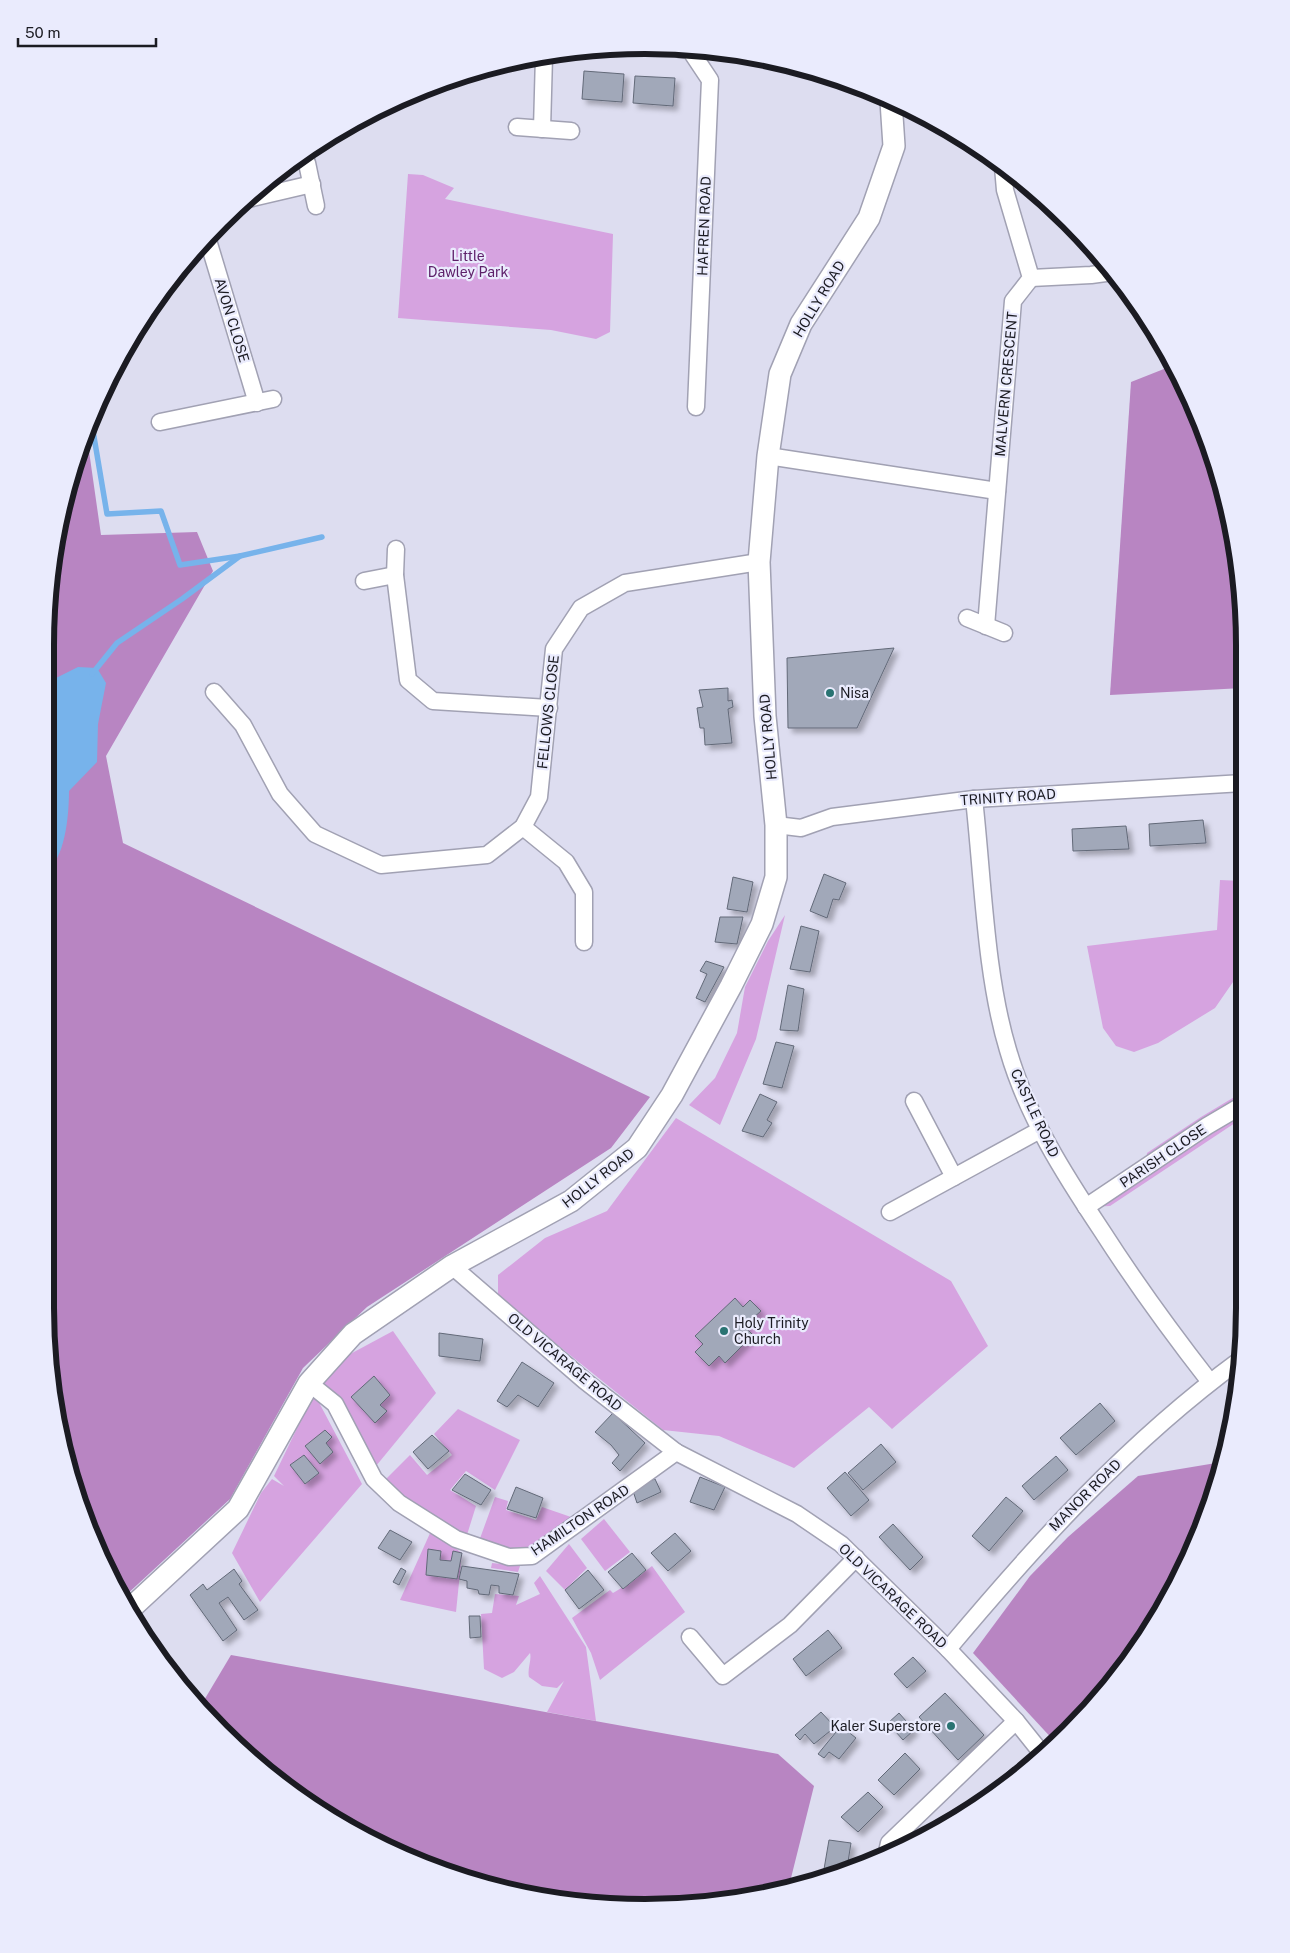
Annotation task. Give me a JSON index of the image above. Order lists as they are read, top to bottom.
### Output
{
  "streets": {
    "street": [
      "HAFREN ROAD",
      "HOLLY ROAD",
      "AVON CLOSE",
      "MALVERN CRESCENT",
      "FELLOWS CLOSE",
      "TRINITY ROAD",
      "CASTLE ROAD",
      "PARISH CLOSE",
      "OLD VICARAGE ROAD",
      "MANOR ROAD",
      "HAMILTON ROAD"
    ]
  },
  "crossings": [
    ["HOLLY ROAD", "FELLOWS CLOSE"],
    ["HOLLY ROAD", "TRINITY ROAD"],
    ["HOLLY ROAD", "OLD VICARAGE ROAD"],
    ["TRINITY ROAD", "CASTLE ROAD"],
    ["CASTLE ROAD", "PARISH CLOSE"],
    ["CASTLE ROAD", "MANOR ROAD"],
    ["OLD VICARAGE ROAD", "MANOR ROAD"],
    ["OLD VICARAGE ROAD", "HAMILTON ROAD"]
  ],
  "parks": ["Little Dawley Park"],
  "places": ["Nisa", "Holy Trinity Church", "Kaler Superstore"],
  "scale_bar": "50 m"
}
